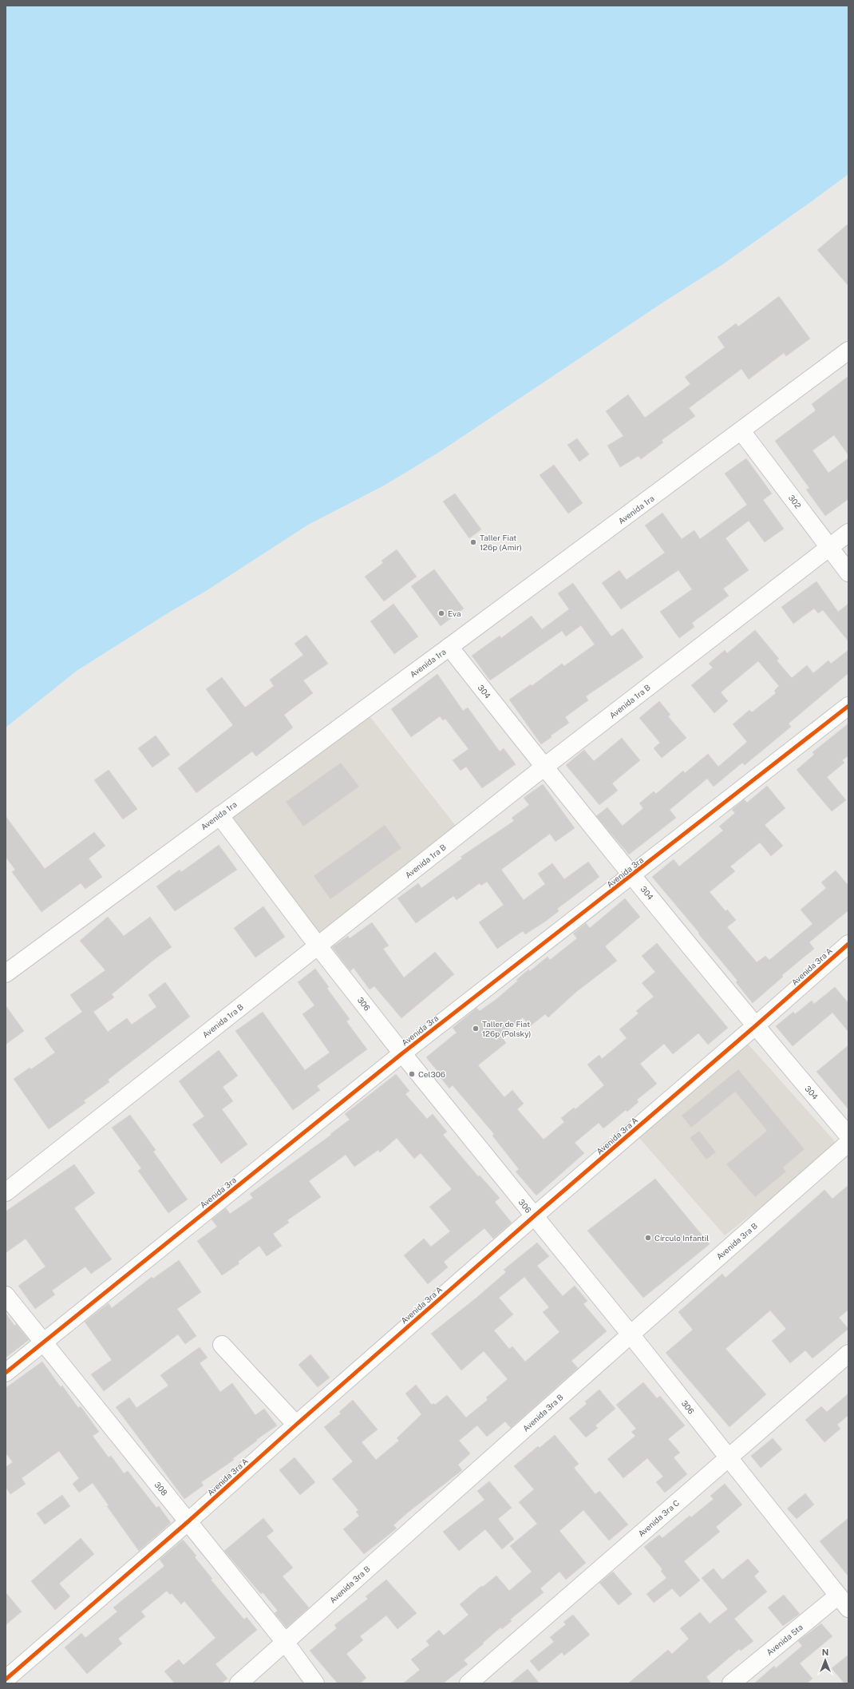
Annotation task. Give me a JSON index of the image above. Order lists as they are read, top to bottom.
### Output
{
  "streets": {
    "street": [
      "302",
      "Avenida 1ra",
      "304",
      "Avenida 1ra B",
      "Avenida 3ra",
      "Avenida 3ra A",
      "306",
      "Avenida 3ra B",
      "308",
      "Avenida 3ra C",
      "Avenida 5ta"
    ]
  },
  "crossings": [
    ["302", "Avenida 1ra"],
    ["302", "Avenida 1ra B"],
    ["Avenida 1ra", "304"],
    ["Avenida 1ra", "306"],
    ["304", "Avenida 1ra B"],
    ["304", "Avenida 3ra"],
    ["304", "Avenida 3ra A"],
    ["Avenida 1ra B", "306"],
    ["Avenida 3ra", "306"],
    ["Avenida 3ra", "308"],
    ["Avenida 3ra A", "306"],
    ["Avenida 3ra A", "308"],
    ["306", "Avenida 3ra B"],
    ["306", "Avenida 3ra C"],
    ["306", "Avenida 5ta"],
    ["Avenida 3ra B", "308"]
  ],
  "places": [
    "Taller Fiat 126p (Amir)",
    "Eva",
    "Taller de Fiat 126p (Polsky)",
    "Cel306",
    "Círculo Infantil"
  ],
  "north": "top"
}
